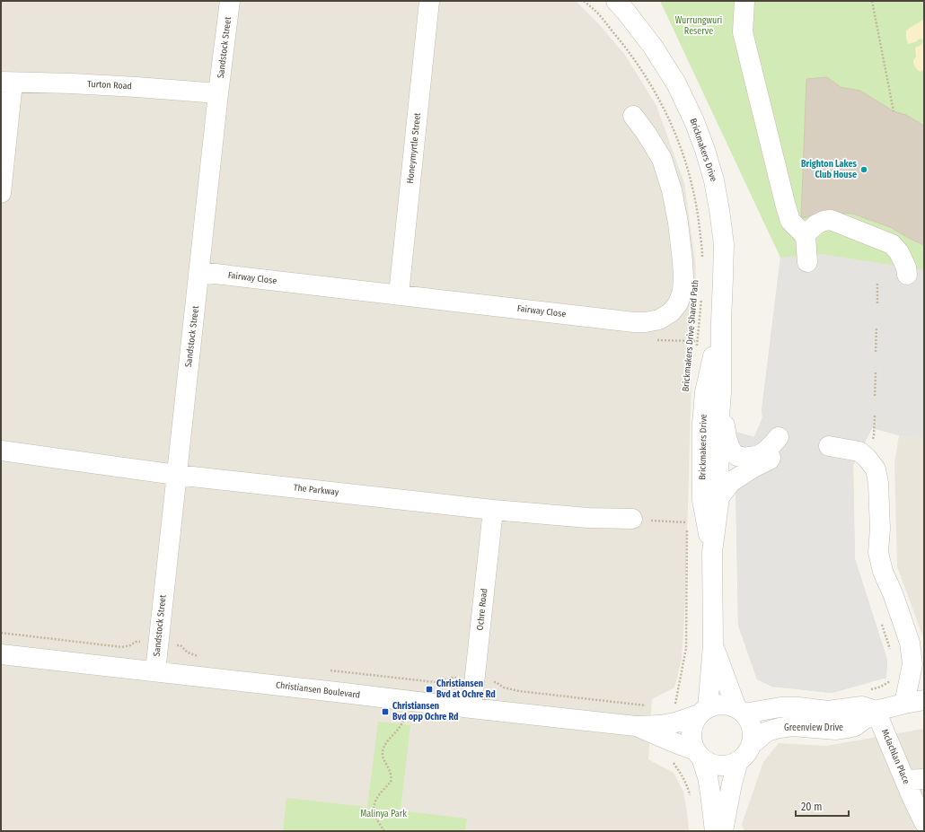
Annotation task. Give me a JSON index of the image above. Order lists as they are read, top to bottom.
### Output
{
  "streets": {
    "street": [
      "Sandstock Street",
      "Turton Road",
      "Honeymyrtle Street",
      "Brickmakers Drive",
      "Fairway Close",
      "The Parkway",
      "Ochre Road",
      "Christiansen Boulevard",
      "Greenview Drive",
      "Mclachlan Place"
    ],
    "path": ["Brickmakers Drive Shared Path"]
  },
  "crossings": [
    ["Sandstock Street", "Turton Road"],
    ["Sandstock Street", "Fairway Close"],
    ["Sandstock Street", "The Parkway"],
    ["Sandstock Street", "Christiansen Boulevard"],
    ["Honeymyrtle Street", "Fairway Close"],
    ["Brickmakers Drive", "Christiansen Boulevard"],
    ["Brickmakers Drive", "Greenview Drive"],
    ["The Parkway", "Ochre Road"],
    ["Ochre Road", "Christiansen Boulevard"],
    ["Christiansen Boulevard", "Greenview Drive"],
    ["Greenview Drive", "Mclachlan Place"]
  ],
  "parks": ["Wurrungwuri Reserve", "Malinya Park"],
  "places": {
    "other": ["Brighton Lakes Club House"],
    "transit": ["Christiansen Bvd at Ochre Rd", "Christiansen Bvd opp Ochre Rd"]
  },
  "scale_bar": "20 m"
}
